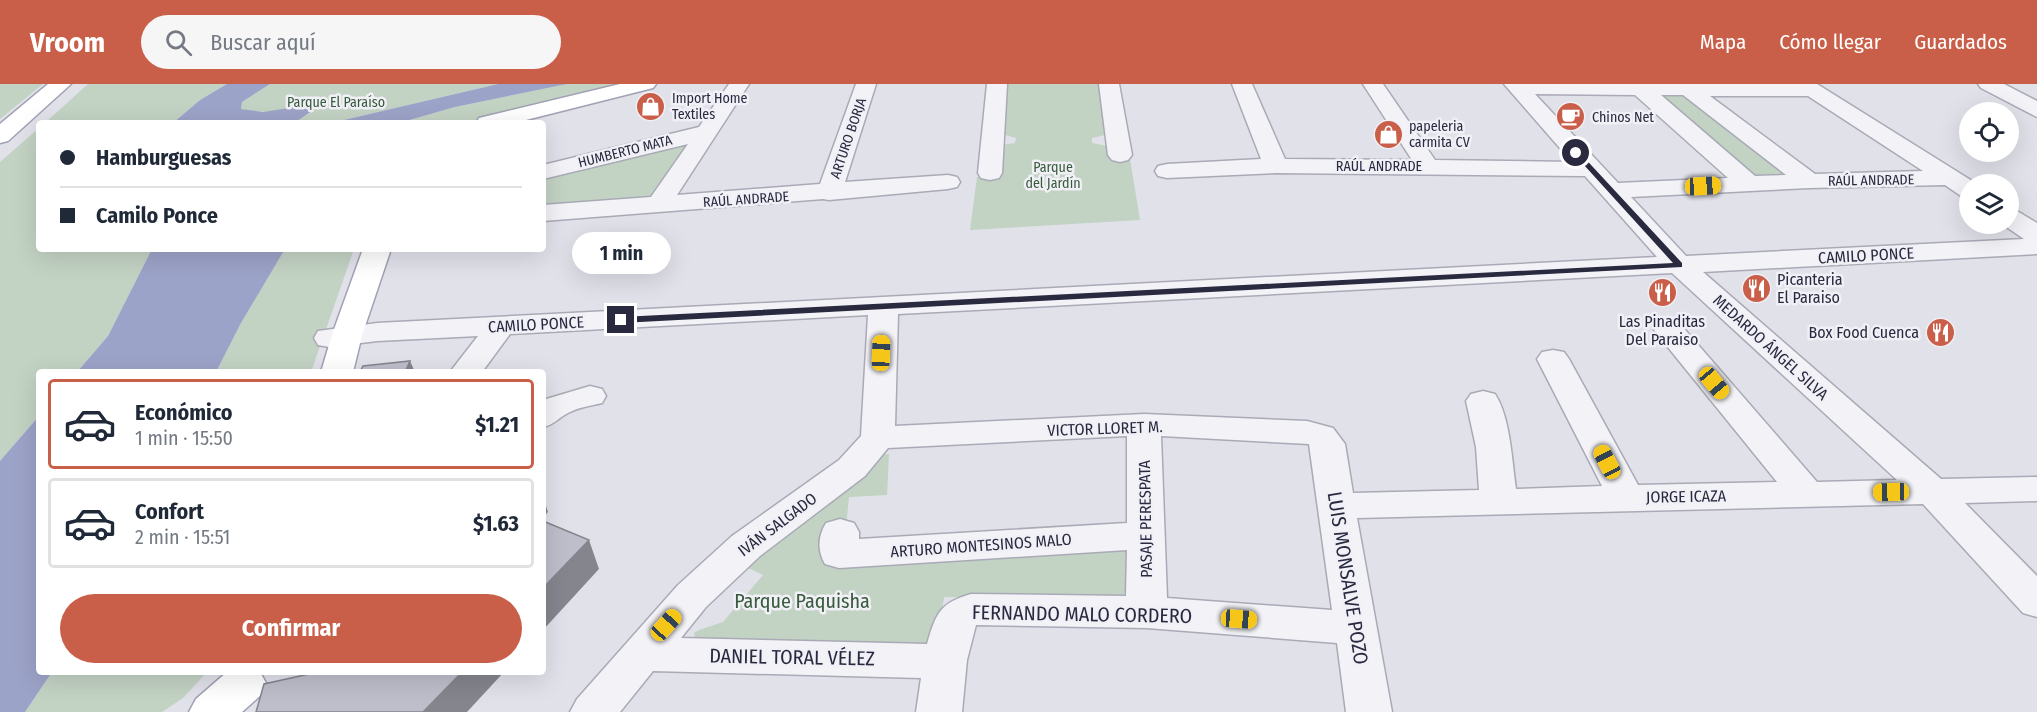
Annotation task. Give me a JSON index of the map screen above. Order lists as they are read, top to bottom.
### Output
{
  "streets": {
    "street": [
      "ARTURO BORJA",
      "HUMBERTO MATA",
      "RAÚL ANDRADE",
      "CAMILO PONCE",
      "MEDARDO ÁNGEL SILVA",
      "VICTOR LLORET M.",
      "JORGE ICAZA",
      "PASAJE PERESPATA",
      "IVÁN SALGADO",
      "ARTURO MONTESINOS MALO",
      "LUIS MONSALVE POZO",
      "FERNANDO MALO CORDERO",
      "DANIEL TORAL VÉLEZ"
    ]
  },
  "crossings": [
    ["ARTURO BORJA", "RAÚL ANDRADE"],
    ["RAÚL ANDRADE", "MEDARDO ÁNGEL SILVA"],
    ["CAMILO PONCE", "MEDARDO ÁNGEL SILVA"],
    ["MEDARDO ÁNGEL SILVA", "JORGE ICAZA"],
    ["VICTOR LLORET M.", "PASAJE PERESPATA"],
    ["VICTOR LLORET M.", "IVÁN SALGADO"],
    ["VICTOR LLORET M.", "LUIS MONSALVE POZO"],
    ["JORGE ICAZA", "LUIS MONSALVE POZO"],
    ["PASAJE PERESPATA", "ARTURO MONTESINOS MALO"],
    ["PASAJE PERESPATA", "FERNANDO MALO CORDERO"],
    ["IVÁN SALGADO", "DANIEL TORAL VÉLEZ"],
    ["LUIS MONSALVE POZO", "FERNANDO MALO CORDERO"],
    ["FERNANDO MALO CORDERO", "DANIEL TORAL VÉLEZ"]
  ],
  "parks": ["Parque El Paraíso", "Parque del Jardín", "Parque Paquisha"],
  "places": {
    "shop": ["Import Home Textiles", "papeleria carmita CV"],
    "cafe": ["Chinos Net"],
    "restaurant": ["Picanteria El Paraiso", "Las Pinaditas Del Paraiso", "Box Food Cuenca"]
  },
  "page": {
    "header": "Vroom",
    "search": "Buscar aquí",
    "nav": ["Mapa", "Cómo llegar", "Guardados"],
    "banner": ["Hamburguesas", "Camilo Ponce"],
    "bubble": "1 min",
    "list": [
      {
        "name": "Económico",
        "note": "1 min · 15:50",
        "value": "$1.21"
      },
      {
        "name": "Confort",
        "note": "2 min · 15:51",
        "value": "$1.63"
      }
    ],
    "buttons": "Confirmar"
  }
}
